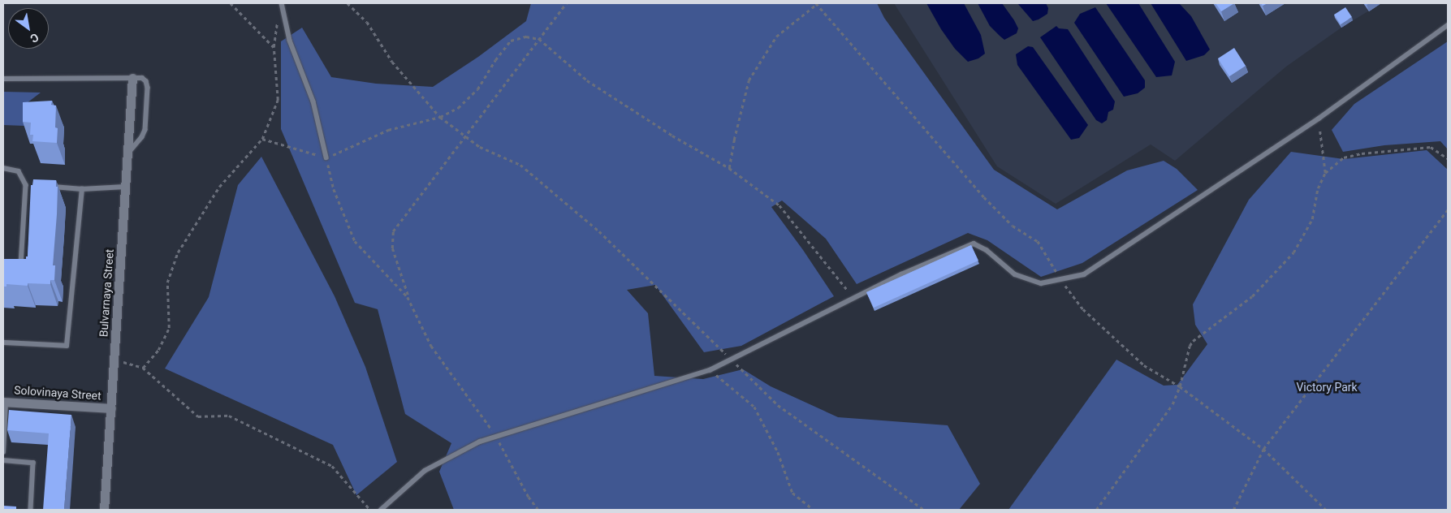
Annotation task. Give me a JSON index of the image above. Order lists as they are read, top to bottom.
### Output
{
  "streets": {
    "street": ["Bulvarnaya Street", "Solovinaya Street"]
  },
  "crossings": [
    ["Bulvarnaya Street", "Solovinaya Street"]
  ],
  "parks": ["Victory Park"],
  "north": "bottom right"
}
